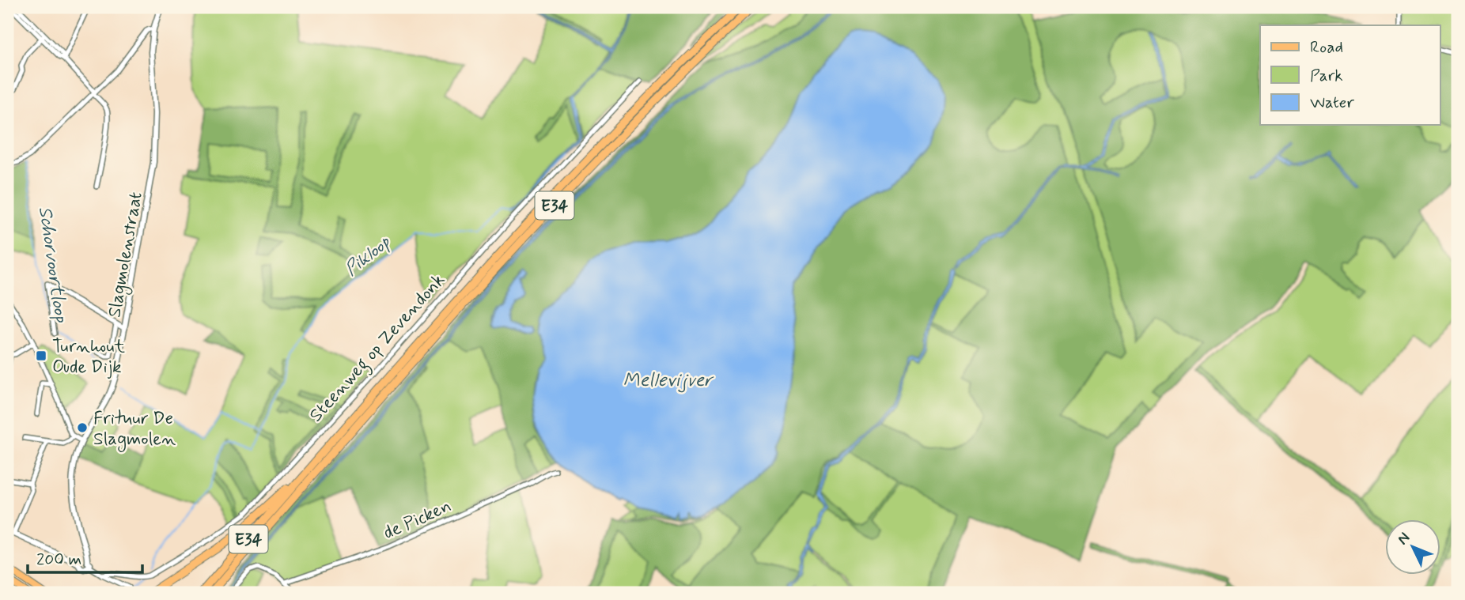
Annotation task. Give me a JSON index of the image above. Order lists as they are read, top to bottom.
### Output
{
  "streets": {
    "highway": ["E34"],
    "street": ["Slagmolenstraat", "Steenweg op Zevendonk", "de Picken"]
  },
  "water": ["Pikloop", "Schorvoortloop", "Mellevijver"],
  "places": {
    "transit": ["Turnhout Oude Dijk"],
    "other": ["Frituur De Slagmolen"]
  },
  "legend": ["Road", "Park", "Water"],
  "scale_bar": "200 m",
  "north": "top left"
}
